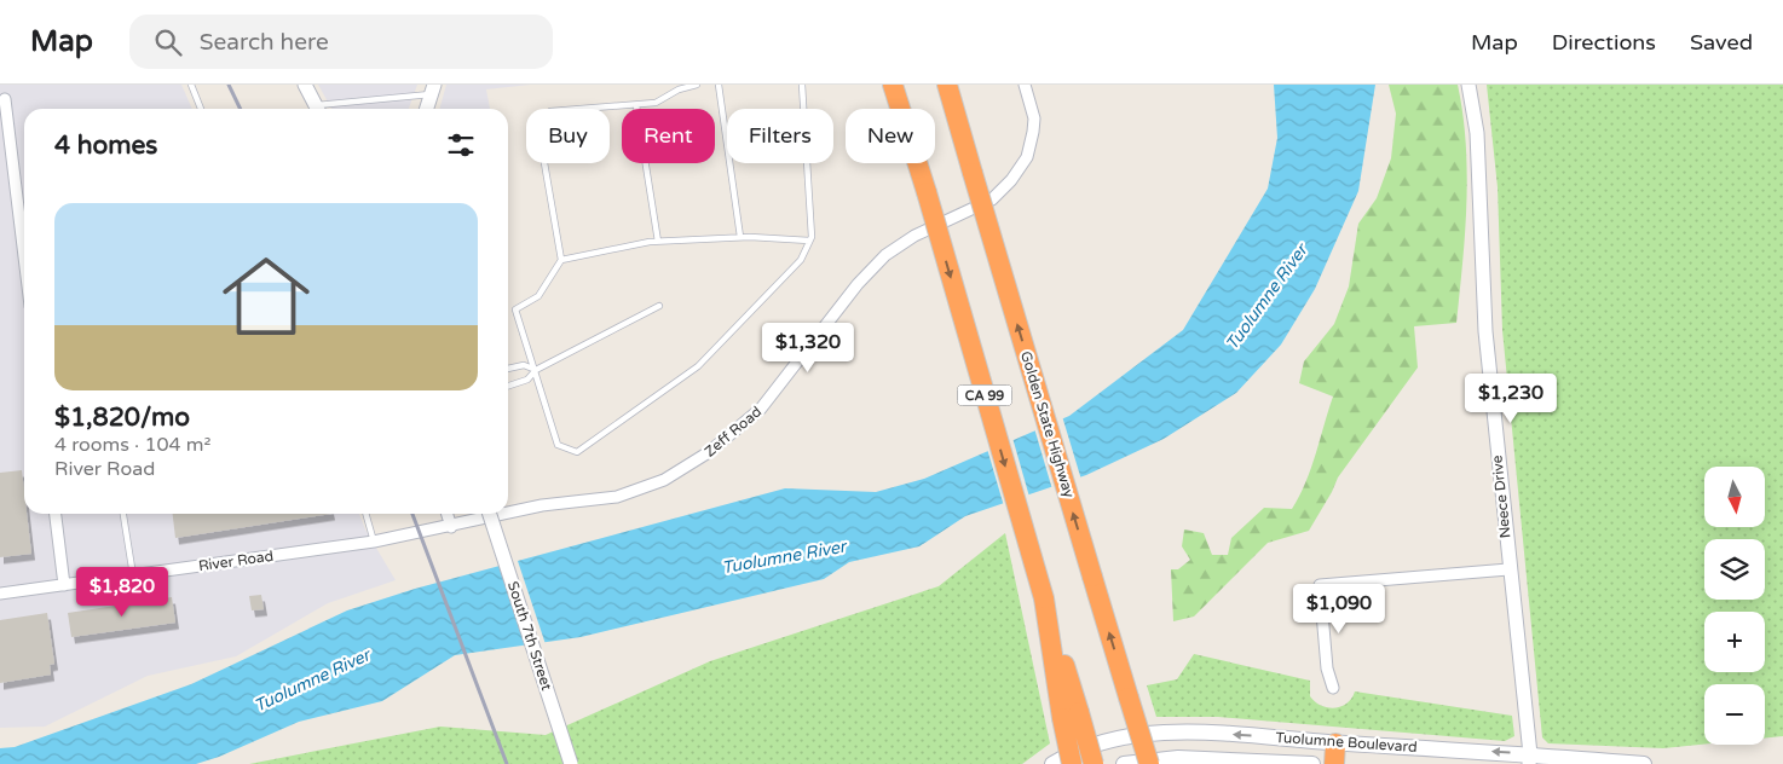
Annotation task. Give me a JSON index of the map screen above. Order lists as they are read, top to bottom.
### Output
{
  "streets": {
    "highway": ["CA 99", "Golden State Highway"],
    "main road": ["Tuolumne Boulevard"],
    "street": [
      "Zeff Road",
      "Neece Drive",
      "River Road",
      "South 7th Street"
    ]
  },
  "crossings": [
    ["Zeff Road", "River Road"],
    ["Neece Drive", "Tuolumne Boulevard"]
  ],
  "water": ["Tuolumne River"],
  "north": "bottom",
  "page": {
    "header": "Map",
    "search": "Search here",
    "nav": ["Map", "Directions", "Saved"],
    "chip": [
      "Buy",
      "Rent",
      "Filters",
      "New"
    ],
    "heading": "4 homes",
    "list": [
      {
        "name": "$1,820/mo",
        "note": "4 rooms · 104 m² · River Road"
      }
    ],
    "price": [
      "$1,320",
      "$1,230",
      "$1,820",
      "$1,090"
    ],
    "map_buttons": ["+", "−"]
  }
}
